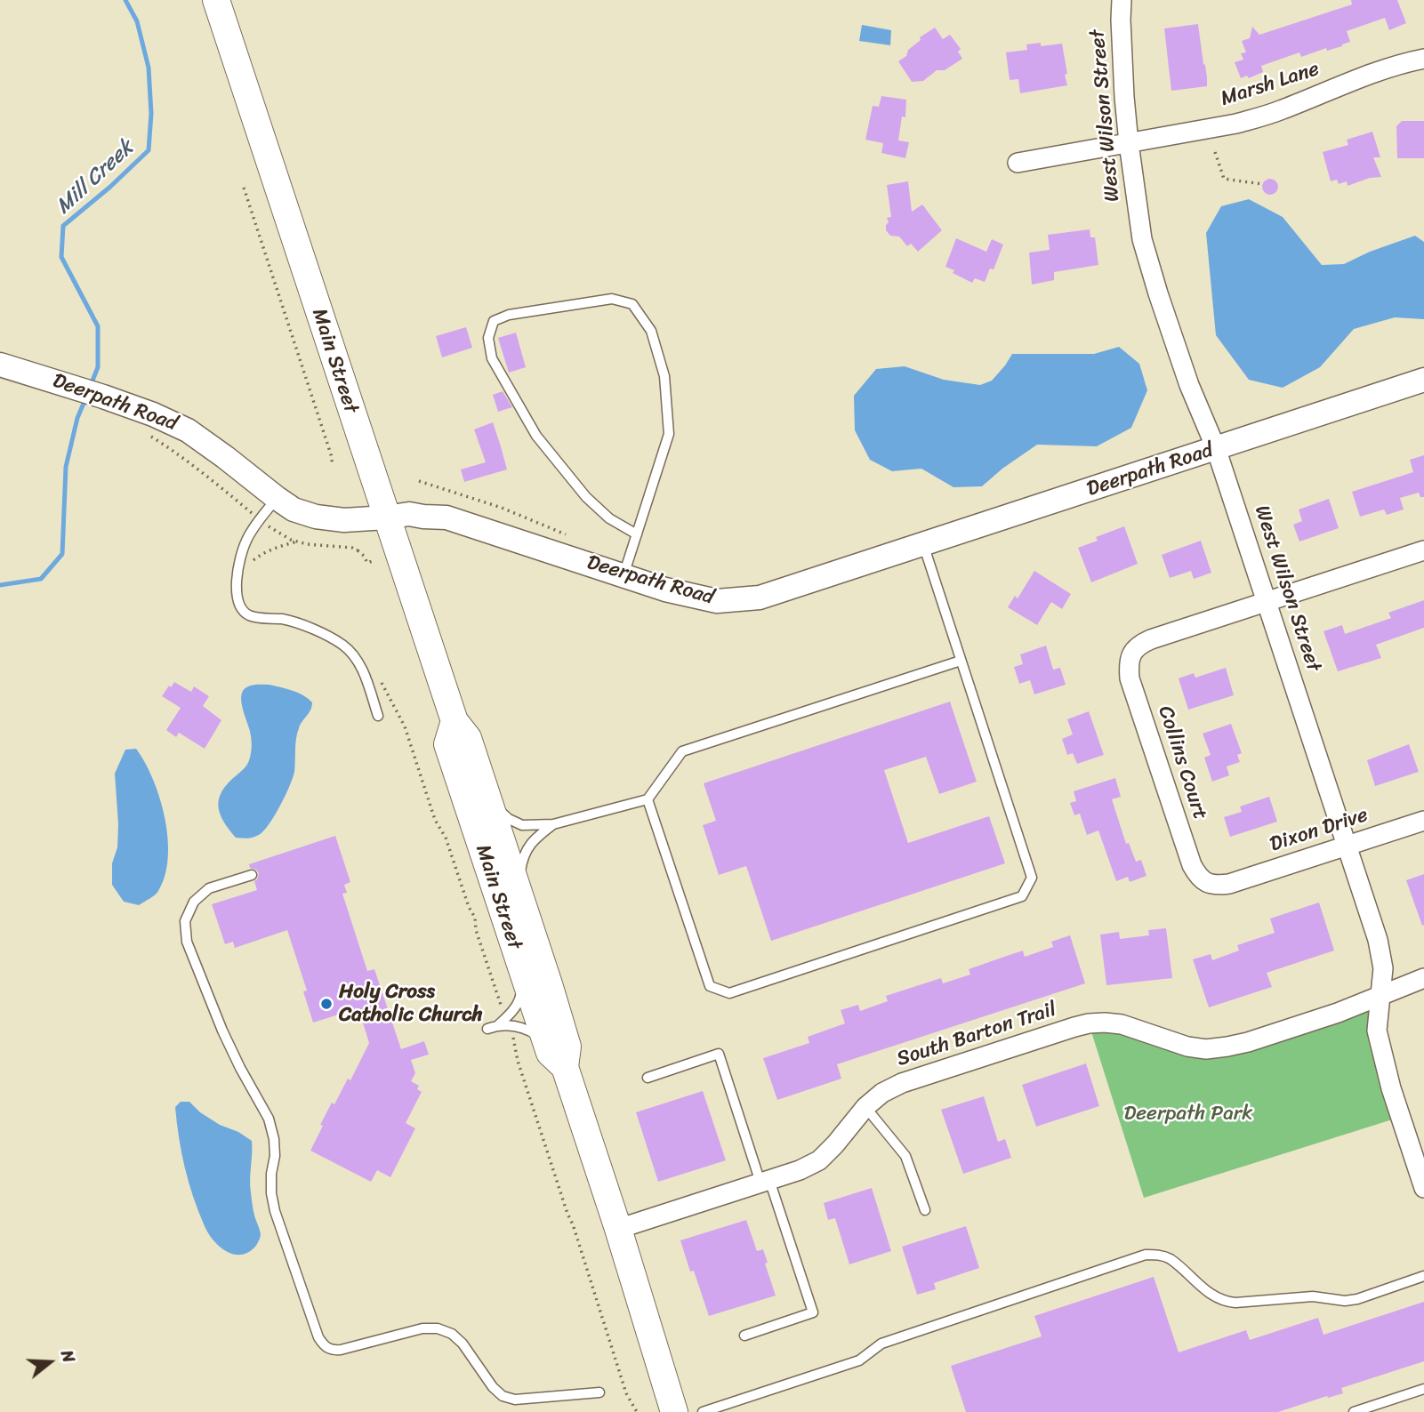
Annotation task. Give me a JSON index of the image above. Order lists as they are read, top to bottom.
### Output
{
  "streets": {
    "main road": ["Main Street"],
    "street": [
      "Marsh Lane",
      "West Wilson Street",
      "Deerpath Road",
      "Collins Court",
      "Dixon Drive",
      "South Barton Trail"
    ]
  },
  "crossings": [
    ["Marsh Lane", "West Wilson Street"],
    ["West Wilson Street", "Deerpath Road"],
    ["West Wilson Street", "Collins Court"],
    ["West Wilson Street", "Dixon Drive"],
    ["West Wilson Street", "South Barton Trail"],
    ["Main Street", "Deerpath Road"],
    ["Main Street", "South Barton Trail"],
    ["Collins Court", "Dixon Drive"]
  ],
  "water": ["Mill Creek"],
  "parks": ["Deerpath Park"],
  "places": ["Holy Cross Catholic Church"],
  "north": "right"
}
